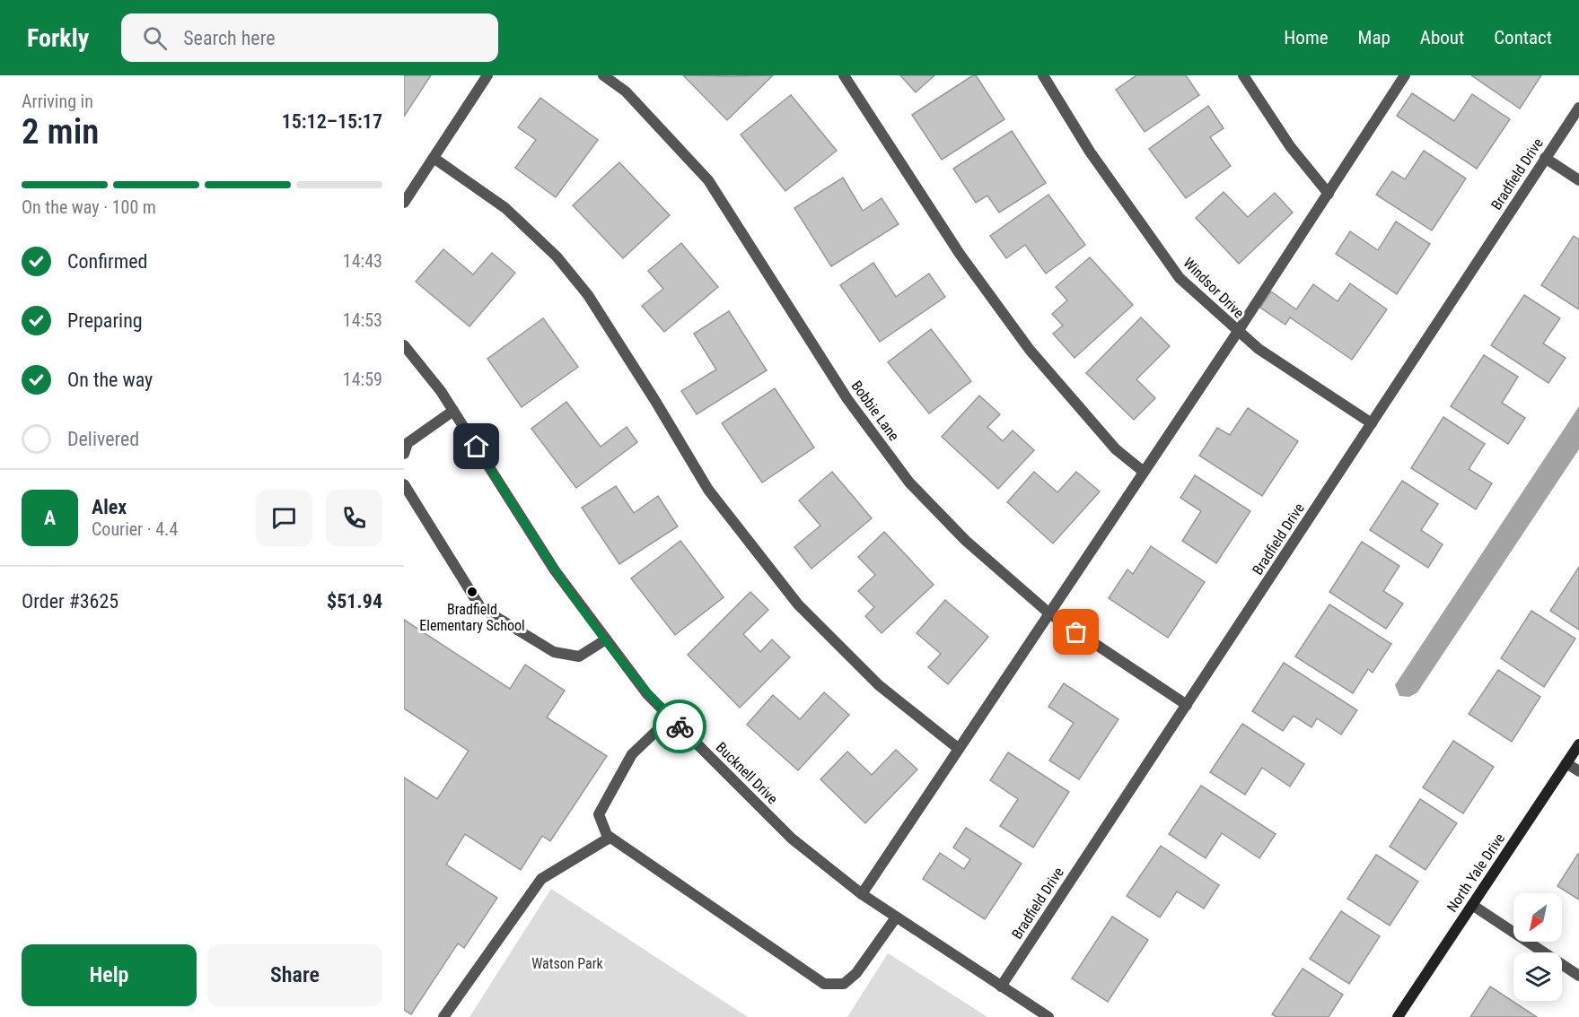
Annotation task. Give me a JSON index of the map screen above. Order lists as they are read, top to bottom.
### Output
{
  "streets": {
    "street": [
      "Bradfield Drive",
      "Windsor Drive",
      "Bobbie Lane",
      "Bucknell Drive",
      "North Yale Drive"
    ]
  },
  "crossings": [
    ["Bradfield Drive", "Windsor Drive"],
    ["Bradfield Drive", "Bobbie Lane"],
    ["Bradfield Drive", "Bucknell Drive"]
  ],
  "parks": ["Watson Park"],
  "places": ["Bradfield Elementary School"],
  "north": "bottom left",
  "page": {
    "header": "Forkly",
    "search": "Search here",
    "nav": [
      "Home",
      "Map",
      "About",
      "Contact"
    ],
    "heading": ["2 min", "Arriving in", "15:12–15:17"],
    "panel": [
      "Alex",
      "Courier · 4.4",
      "Order #3625",
      "$51.94"
    ],
    "bar": "On the way · 100 m",
    "list": [
      ["Confirmed", "14:43"],
      ["Preparing", "14:53"],
      ["On the way", "14:59"],
      "Delivered"
    ],
    "round": "A",
    "buttons": ["Help", "Share"]
  }
}
